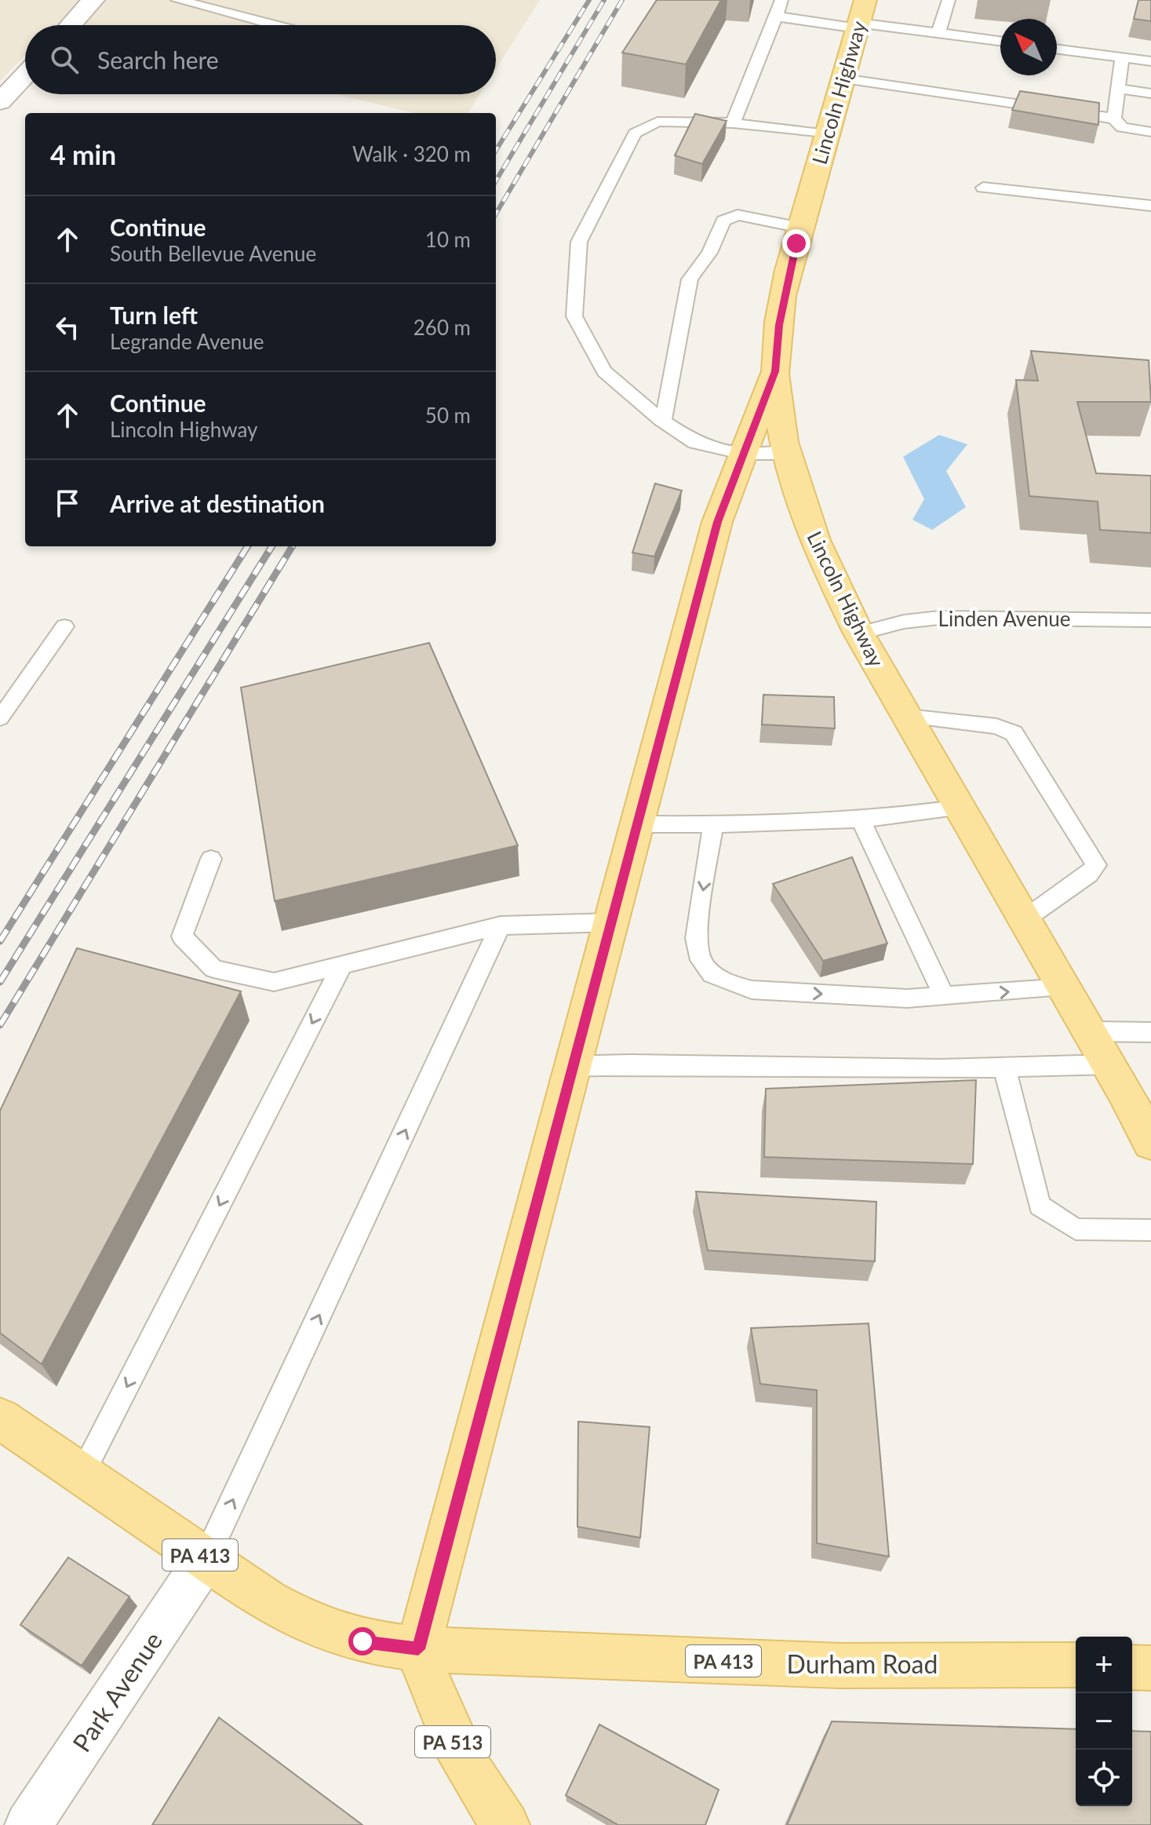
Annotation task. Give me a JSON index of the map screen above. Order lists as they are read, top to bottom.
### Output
{
  "streets": {
    "main road": [
      "Lincoln Highway",
      "PA 413",
      "Durham Road",
      "PA 513"
    ],
    "street": ["Park Avenue"],
    "lane": ["Linden Avenue"]
  },
  "crossings": [
    ["Lincoln Highway", "Linden Avenue"],
    ["PA 413", "Durham Road"],
    ["PA 413", "Park Avenue"],
    ["PA 413", "PA 513"],
    ["Durham Road", "PA 513"]
  ],
  "north": "top left",
  "page": {
    "search": "Search here",
    "heading": ["4 min", "Walk · 320 m"],
    "list": [
      ["Continue", "South Bellevue Avenue", "10 m"],
      ["Turn left", "Legrande Avenue", "260 m"],
      ["Continue", "Lincoln Highway", "50 m"],
      "Arrive at destination"
    ],
    "map_buttons": ["+", "−"]
  }
}
